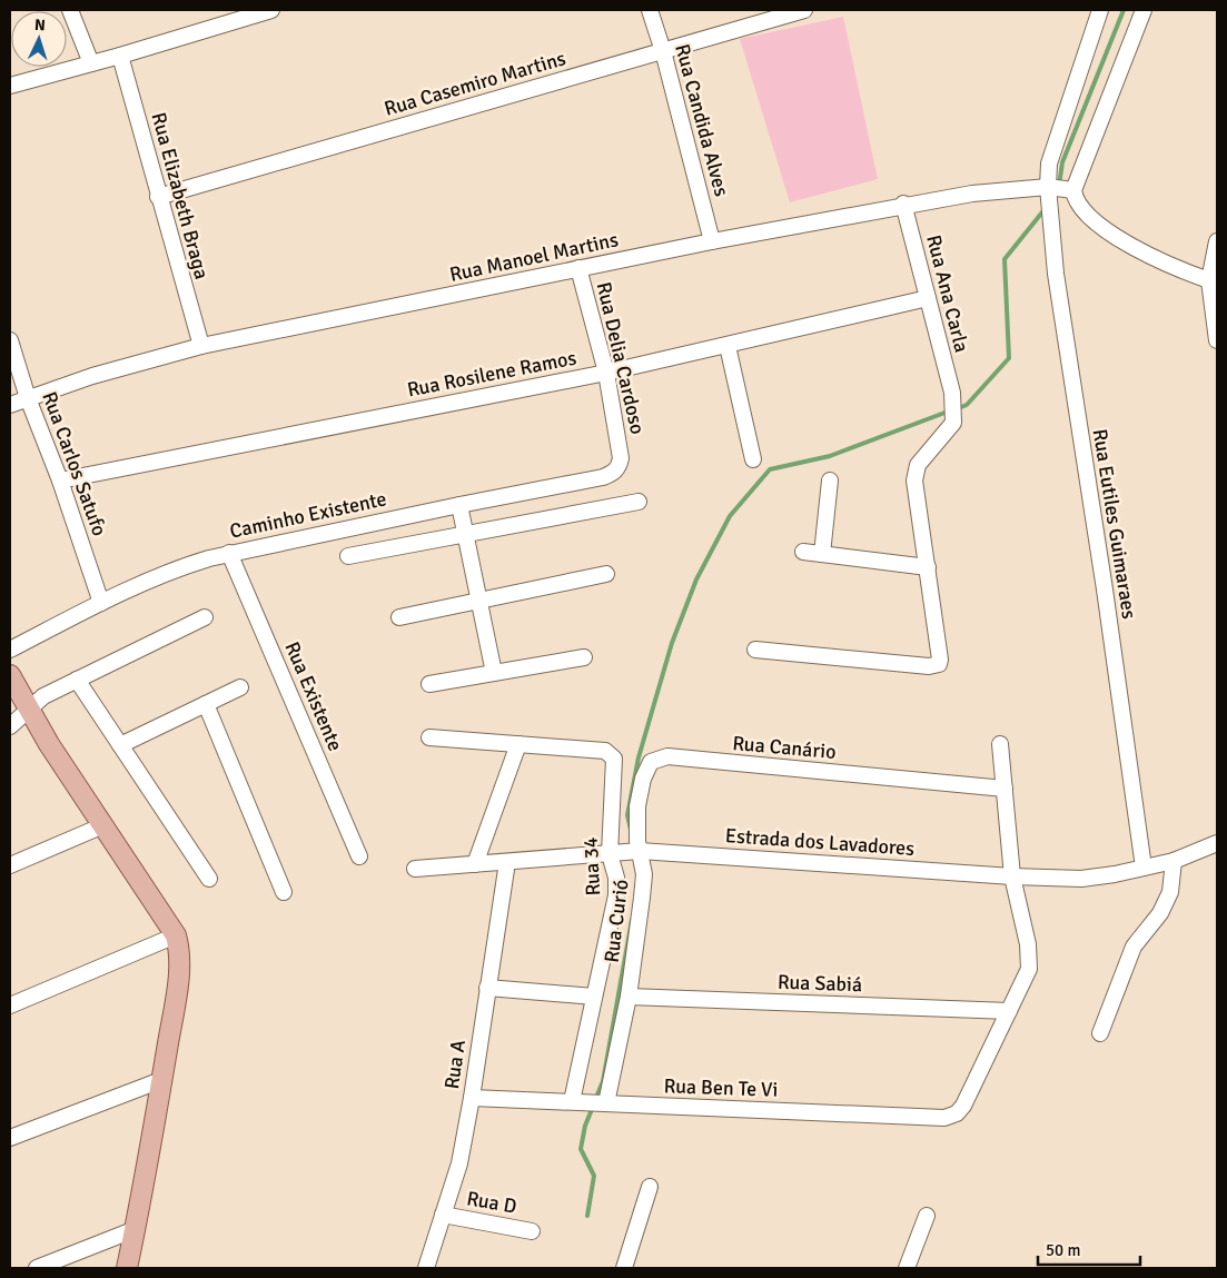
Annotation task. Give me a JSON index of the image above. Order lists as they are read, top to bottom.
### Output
{
  "streets": {
    "street": [
      "Rua Casemiro Martins",
      "Rua Candida Alves",
      "Rua Elizabeth Braga",
      "Rua Manoel Martins",
      "Rua Ana Carla",
      "Rua Delia Cardoso",
      "Rua Rosilene Ramos",
      "Rua Carlos Satufo",
      "Caminho Existente",
      "Rua Eutiles Guimaraes",
      "Rua Existente",
      "Rua Canário",
      "Estrada dos Lavadores",
      "Rua 34",
      "Rua Curió",
      "Rua Sabiá",
      "Rua A",
      "Rua Ben Te Vi",
      "Rua D"
    ]
  },
  "crossings": [
    ["Rua Casemiro Martins", "Rua Candida Alves"],
    ["Rua Casemiro Martins", "Rua Elizabeth Braga"],
    ["Rua Candida Alves", "Rua Manoel Martins"],
    ["Rua Elizabeth Braga", "Rua Manoel Martins"],
    ["Rua Manoel Martins", "Rua Ana Carla"],
    ["Rua Manoel Martins", "Rua Delia Cardoso"],
    ["Rua Manoel Martins", "Rua Carlos Satufo"],
    ["Rua Manoel Martins", "Rua Eutiles Guimaraes"],
    ["Rua Ana Carla", "Rua Rosilene Ramos"],
    ["Rua Delia Cardoso", "Rua Rosilene Ramos"],
    ["Rua Delia Cardoso", "Caminho Existente"],
    ["Rua Rosilene Ramos", "Rua Carlos Satufo"],
    ["Rua Carlos Satufo", "Caminho Existente"],
    ["Caminho Existente", "Rua Existente"],
    ["Rua Eutiles Guimaraes", "Estrada dos Lavadores"],
    ["Rua Canário", "Estrada dos Lavadores"],
    ["Rua Canário", "Rua Curió"],
    ["Estrada dos Lavadores", "Rua 34"],
    ["Estrada dos Lavadores", "Rua Curió"],
    ["Estrada dos Lavadores", "Rua A"],
    ["Rua 34", "Rua Ben Te Vi"],
    ["Rua Curió", "Rua Sabiá"],
    ["Rua Sabiá", "Rua Ben Te Vi"],
    ["Rua A", "Rua Ben Te Vi"],
    ["Rua A", "Rua D"]
  ],
  "scale_bar": "50 m",
  "north": "top"
}
